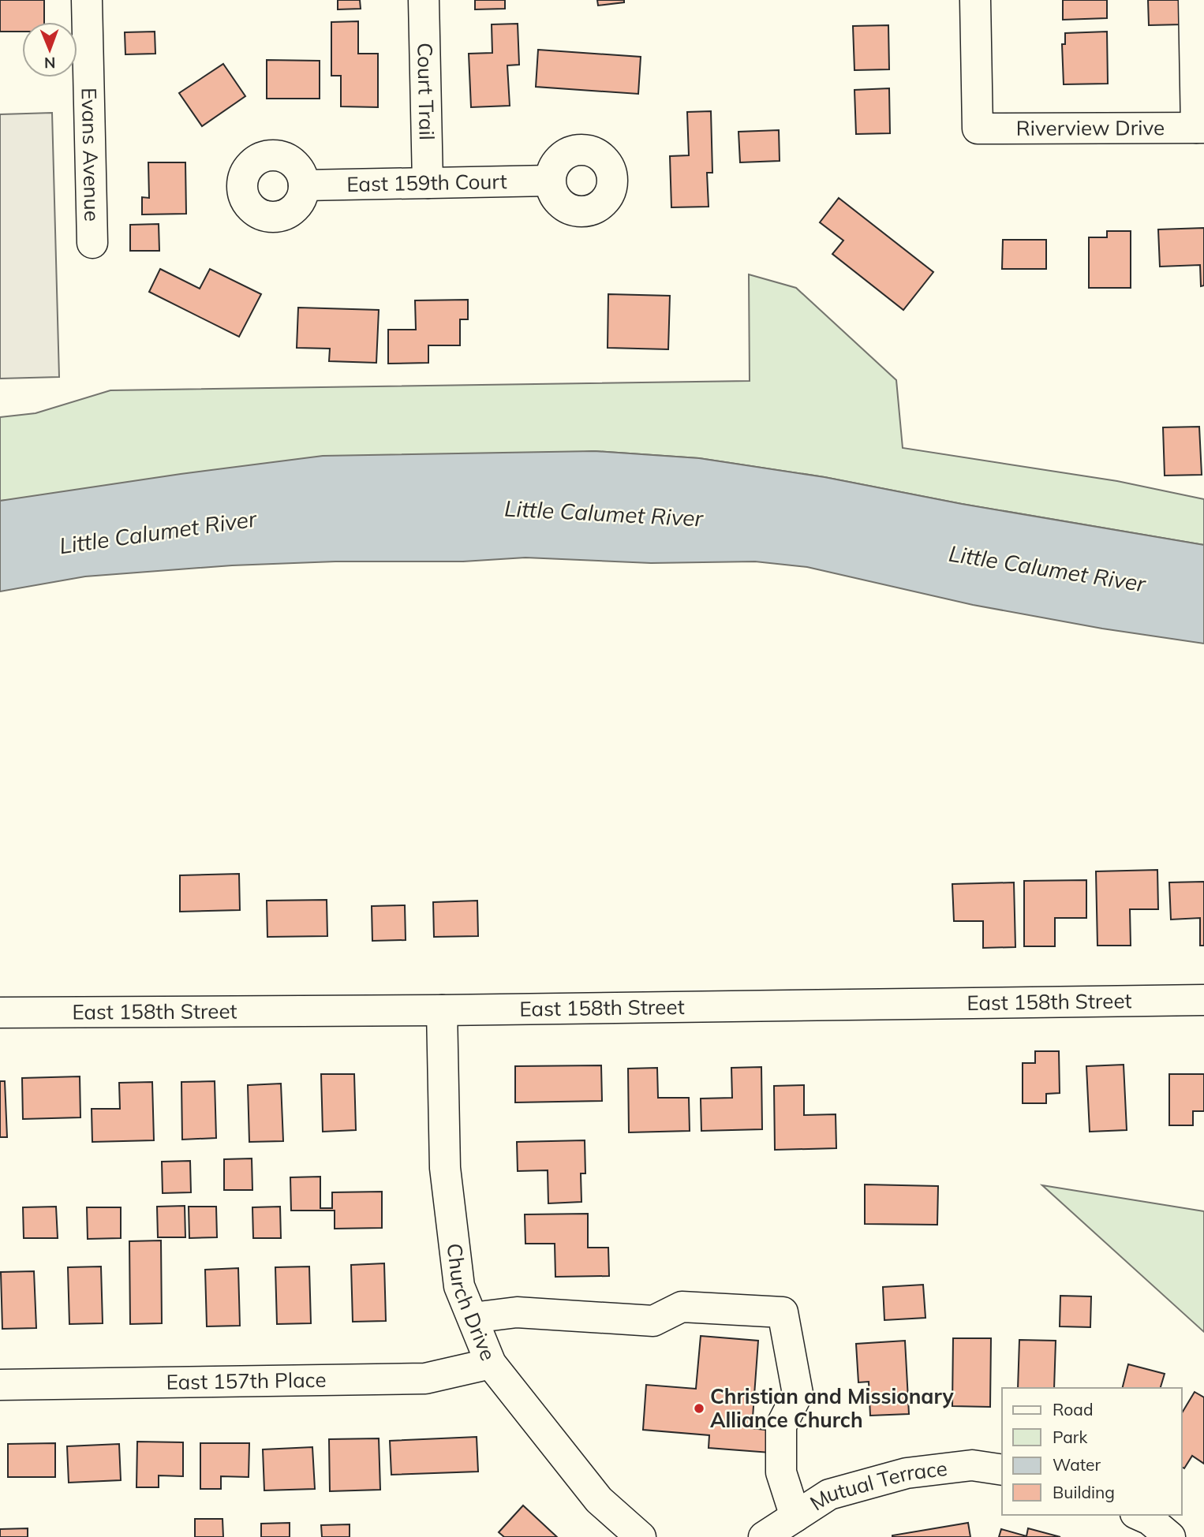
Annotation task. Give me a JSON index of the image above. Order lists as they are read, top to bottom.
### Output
{
  "streets": {
    "street": [
      "Court Trail",
      "Riverview Drive",
      "Evans Avenue",
      "East 159th Court",
      "East 158th Street",
      "Church Drive",
      "East 157th Place",
      "Mutual Terrace"
    ]
  },
  "crossings": [
    ["Court Trail", "East 159th Court"],
    ["East 158th Street", "Church Drive"],
    ["Church Drive", "East 157th Place"]
  ],
  "water": ["Little Calumet River"],
  "places": ["Christian and Missionary Alliance Church"],
  "legend": [
    "Road",
    "Park",
    "Water",
    "Building"
  ],
  "north": "bottom"
}
